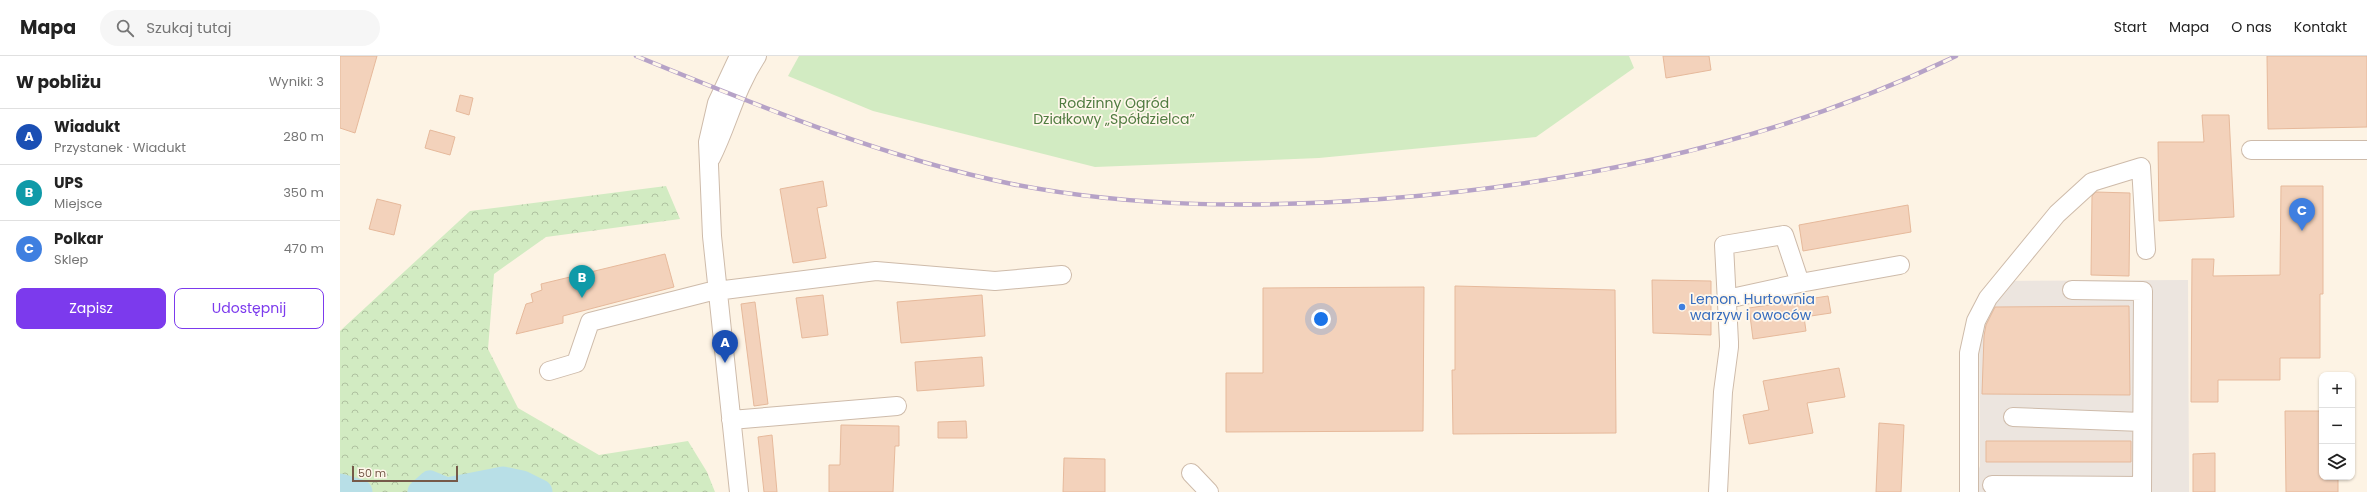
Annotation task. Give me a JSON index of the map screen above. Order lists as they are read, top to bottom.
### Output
{
  "parks": ["Rodzinny Ogród Działkowy „Spółdzielca”"],
  "places": ["Lemon. Hurtownia warzyw i owoców"],
  "scale_bar": "50 m",
  "page": {
    "header": "Mapa",
    "search": "Szukaj tutaj",
    "nav": [
      "Start",
      "Mapa",
      "O nas",
      "Kontakt"
    ],
    "heading": ["W pobliżu", "Wyniki: 3"],
    "list": [
      {
        "mark": "A",
        "name": "Wiadukt",
        "note": "Przystanek · Wiadukt",
        "value": "280 m"
      },
      {
        "mark": "B",
        "name": "UPS",
        "note": "Miejsce",
        "value": "350 m"
      },
      {
        "mark": "C",
        "name": "Polkar",
        "note": "Sklep",
        "value": "470 m"
      }
    ],
    "pins": ["C", "B", "A"],
    "buttons": ["Zapisz", "Udostępnij"],
    "map_buttons": ["+", "−"],
    "scale": "50 m"
  }
}
